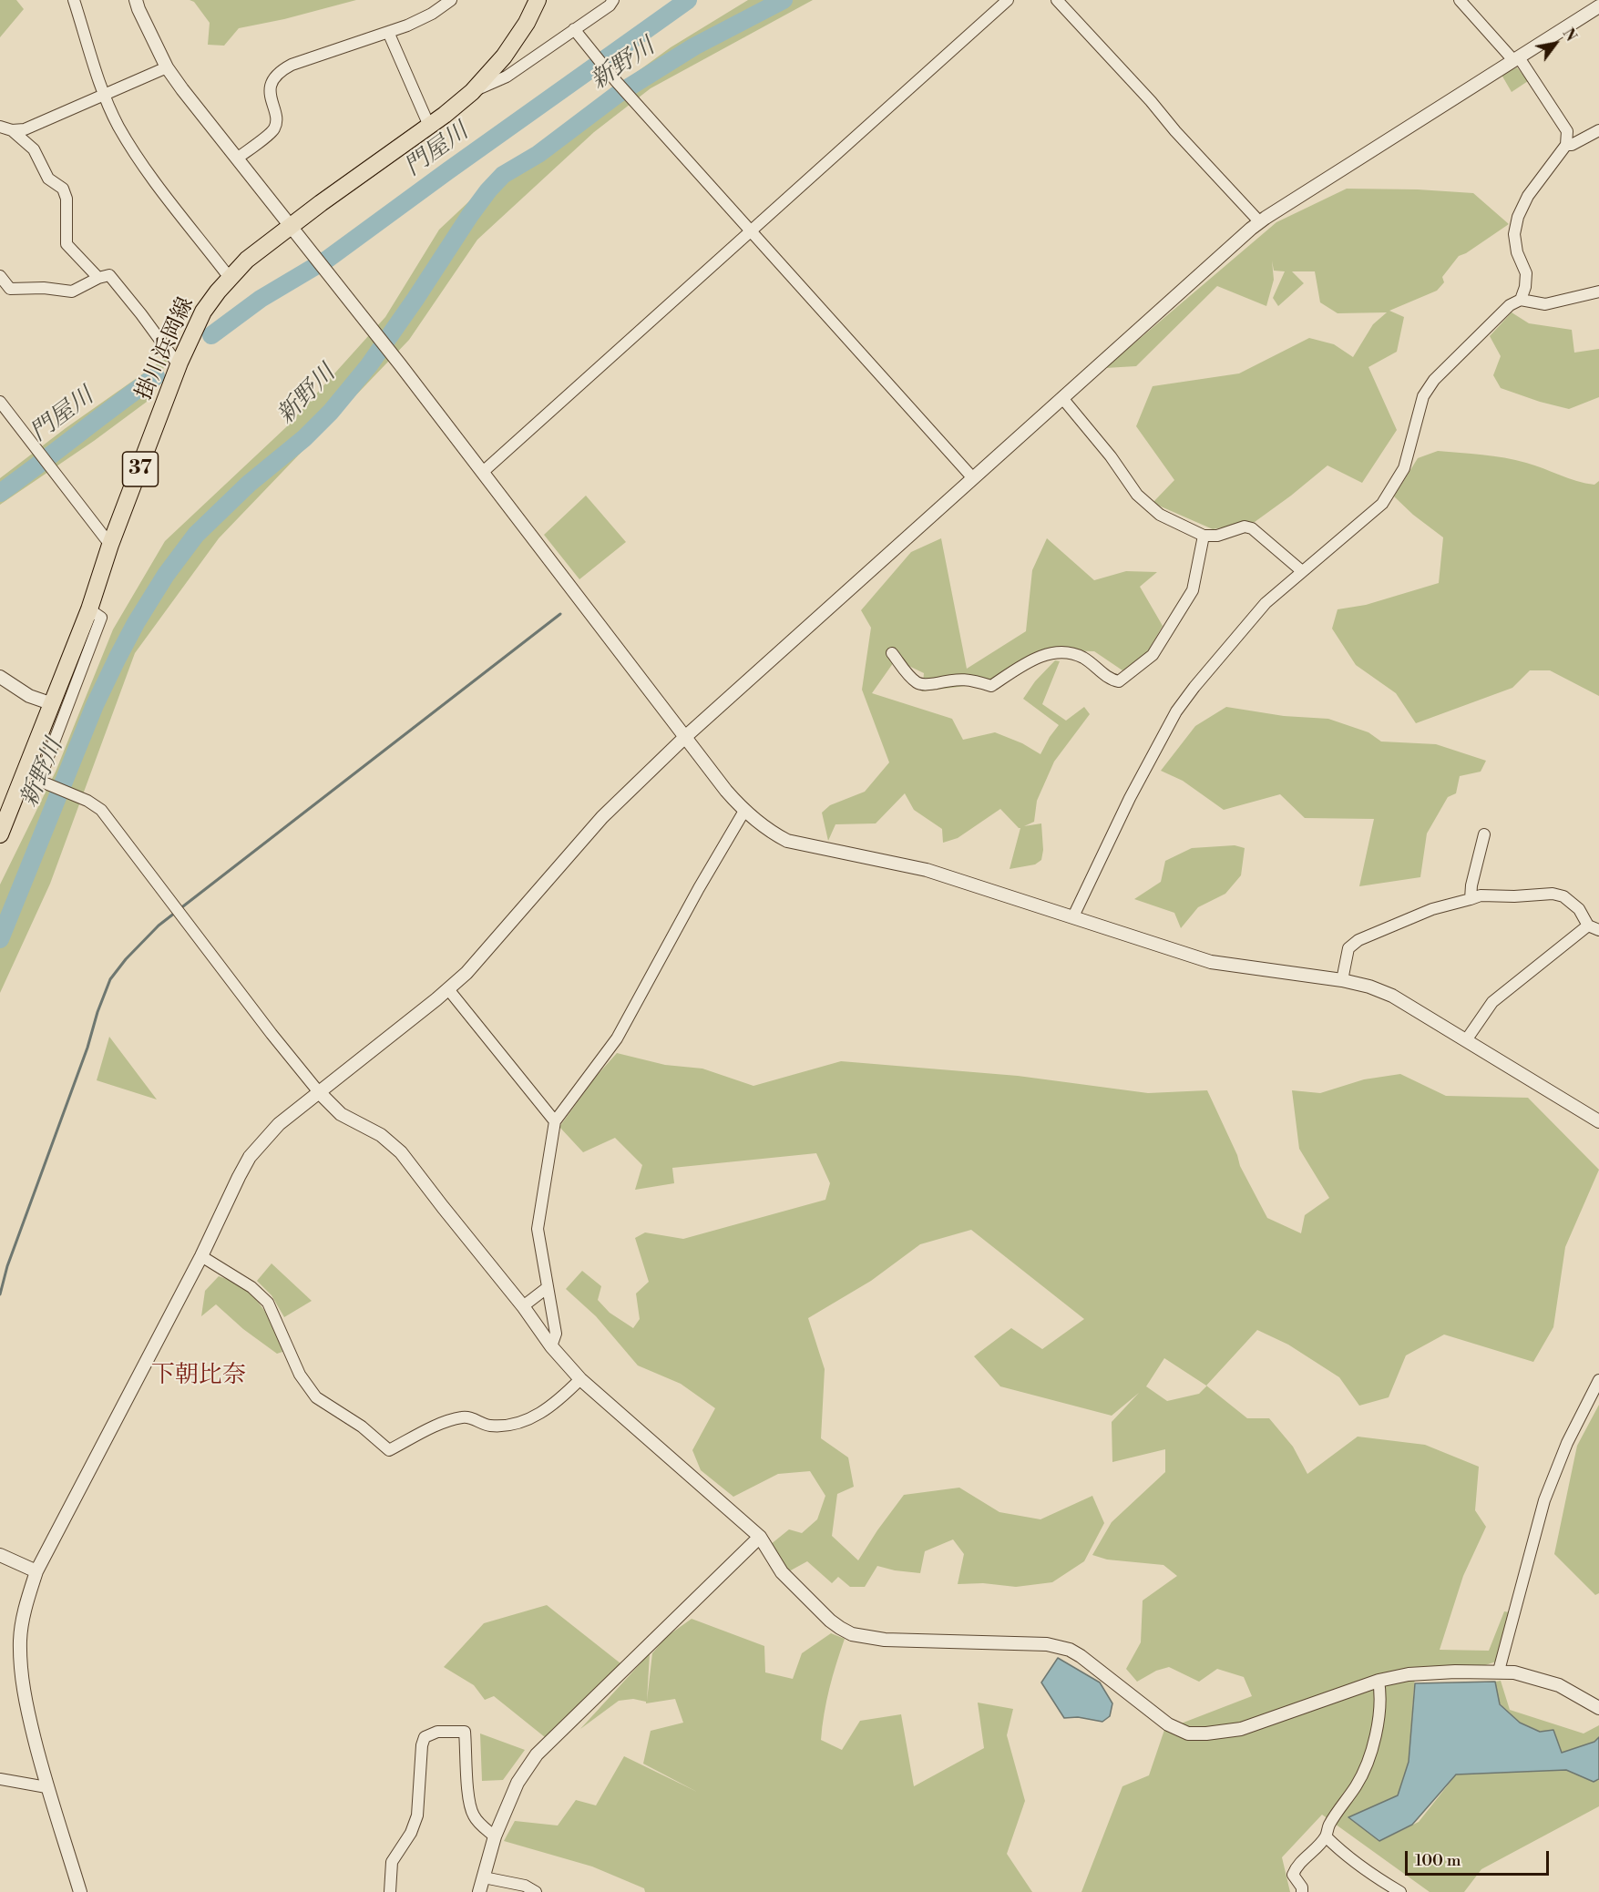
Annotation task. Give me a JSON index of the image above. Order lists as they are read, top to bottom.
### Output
{
  "streets": {
    "main road": ["掛川浜岡線", "37"]
  },
  "districts": ["下朝比奈"],
  "water": ["新野川", "門屋川"],
  "scale_bar": "100 m",
  "north": "top right"
}
